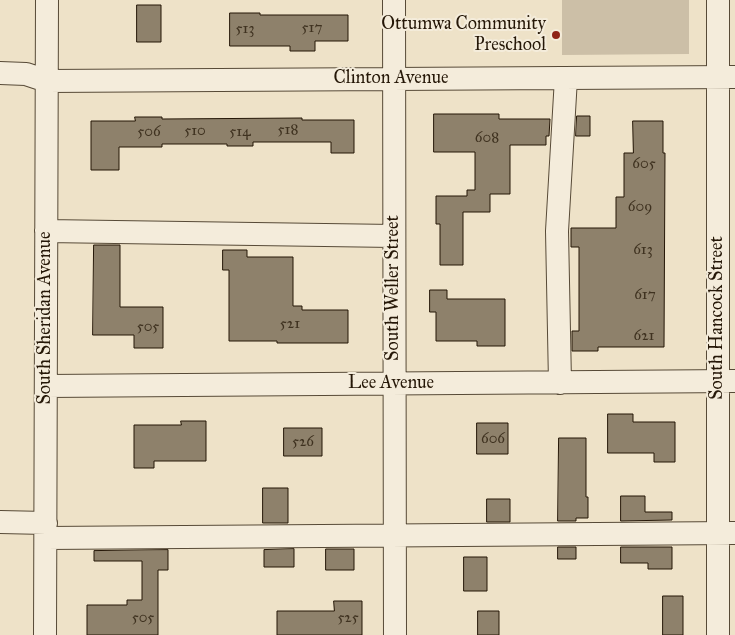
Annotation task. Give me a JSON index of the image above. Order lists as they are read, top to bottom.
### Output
{
  "streets": {
    "street": [
      "Clinton Avenue",
      "South Weller Street",
      "South Sheridan Avenue",
      "South Hancock Street",
      "Lee Avenue"
    ]
  },
  "crossings": [
    ["Clinton Avenue", "South Weller Street"],
    ["Clinton Avenue", "South Sheridan Avenue"],
    ["Clinton Avenue", "South Hancock Street"],
    ["South Weller Street", "Lee Avenue"],
    ["South Sheridan Avenue", "Lee Avenue"],
    ["South Hancock Street", "Lee Avenue"]
  ],
  "places": ["Ottumwa Community Preschool"],
  "house_numbers": [
    "517",
    "513",
    "518",
    "510",
    "506",
    "514",
    "608",
    "605",
    "609",
    "613",
    "617",
    "521",
    "505",
    "621",
    "606",
    "526",
    "505",
    "525"
  ]
}
